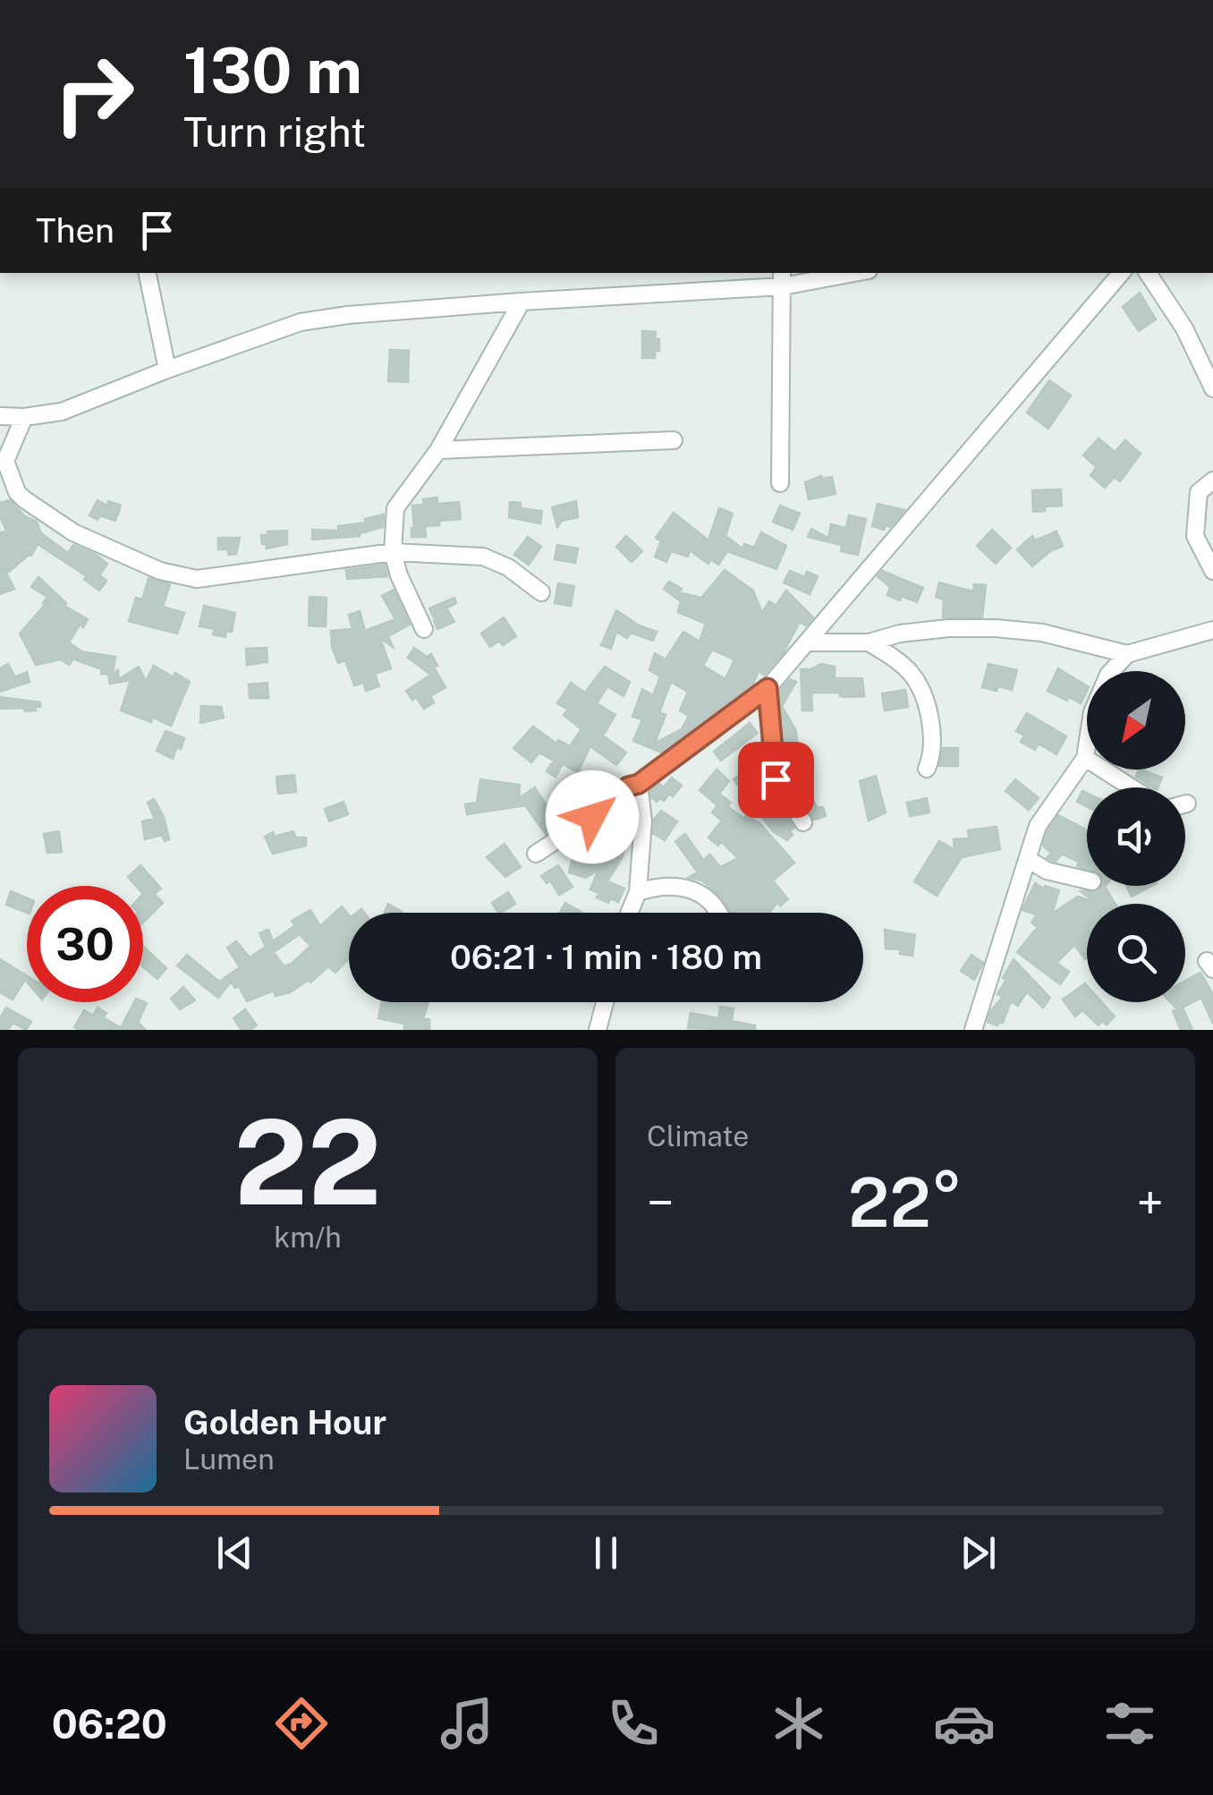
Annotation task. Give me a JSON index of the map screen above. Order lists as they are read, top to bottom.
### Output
{
  "north": "bottom left",
  "page": {
    "turn": ["130 m", "Turn right"],
    "then": "Then",
    "limit": "30",
    "trip": "06:21 · 1 min · 180 m",
    "tile": [
      ["22", "km/h"],
      "Climate"
    ],
    "heat": ["−", "22°", "+"],
    "song": ["Golden Hour", "Lumen"],
    "tabs": "06:20"
  }
}
